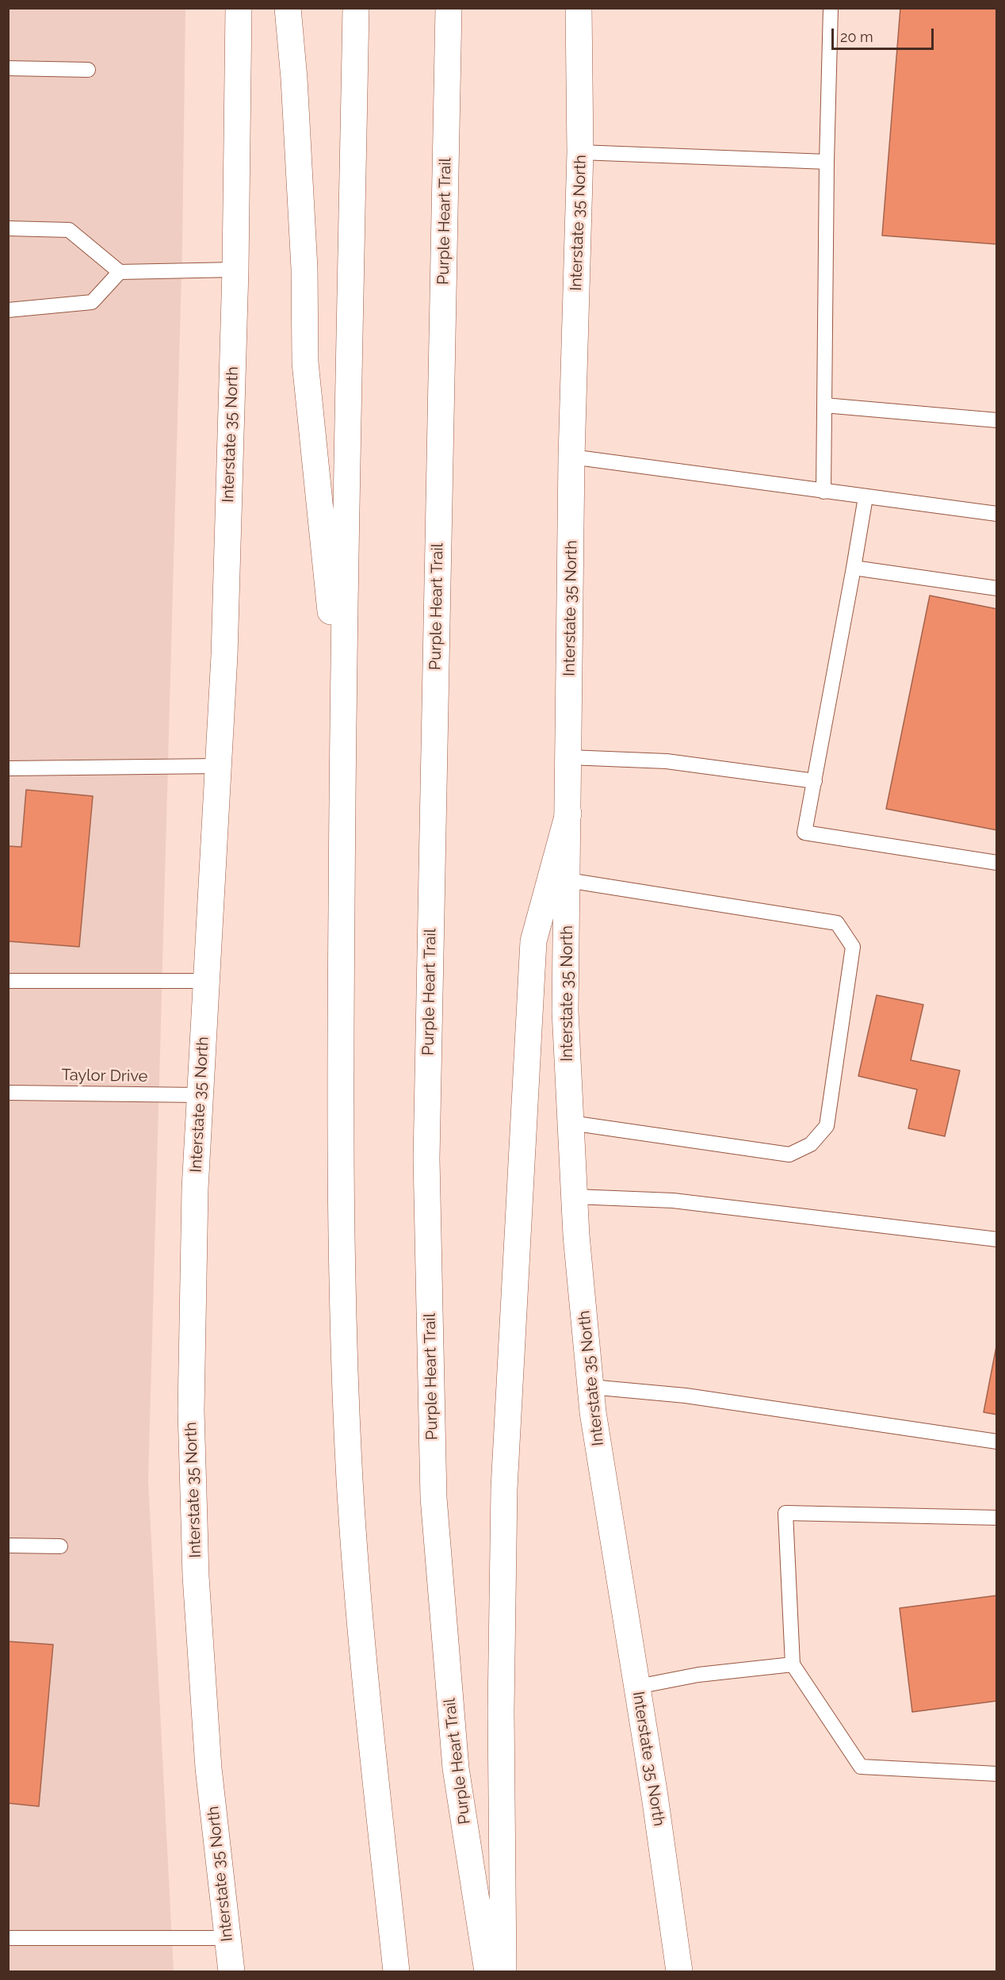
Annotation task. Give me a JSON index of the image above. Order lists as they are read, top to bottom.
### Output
{
  "streets": {
    "main road": ["Purple Heart Trail", "Interstate 35 North"],
    "lane": ["Taylor Drive"]
  },
  "crossings": [
    ["Interstate 35 North", "Taylor Drive"]
  ],
  "scale_bar": "20 m"
}
